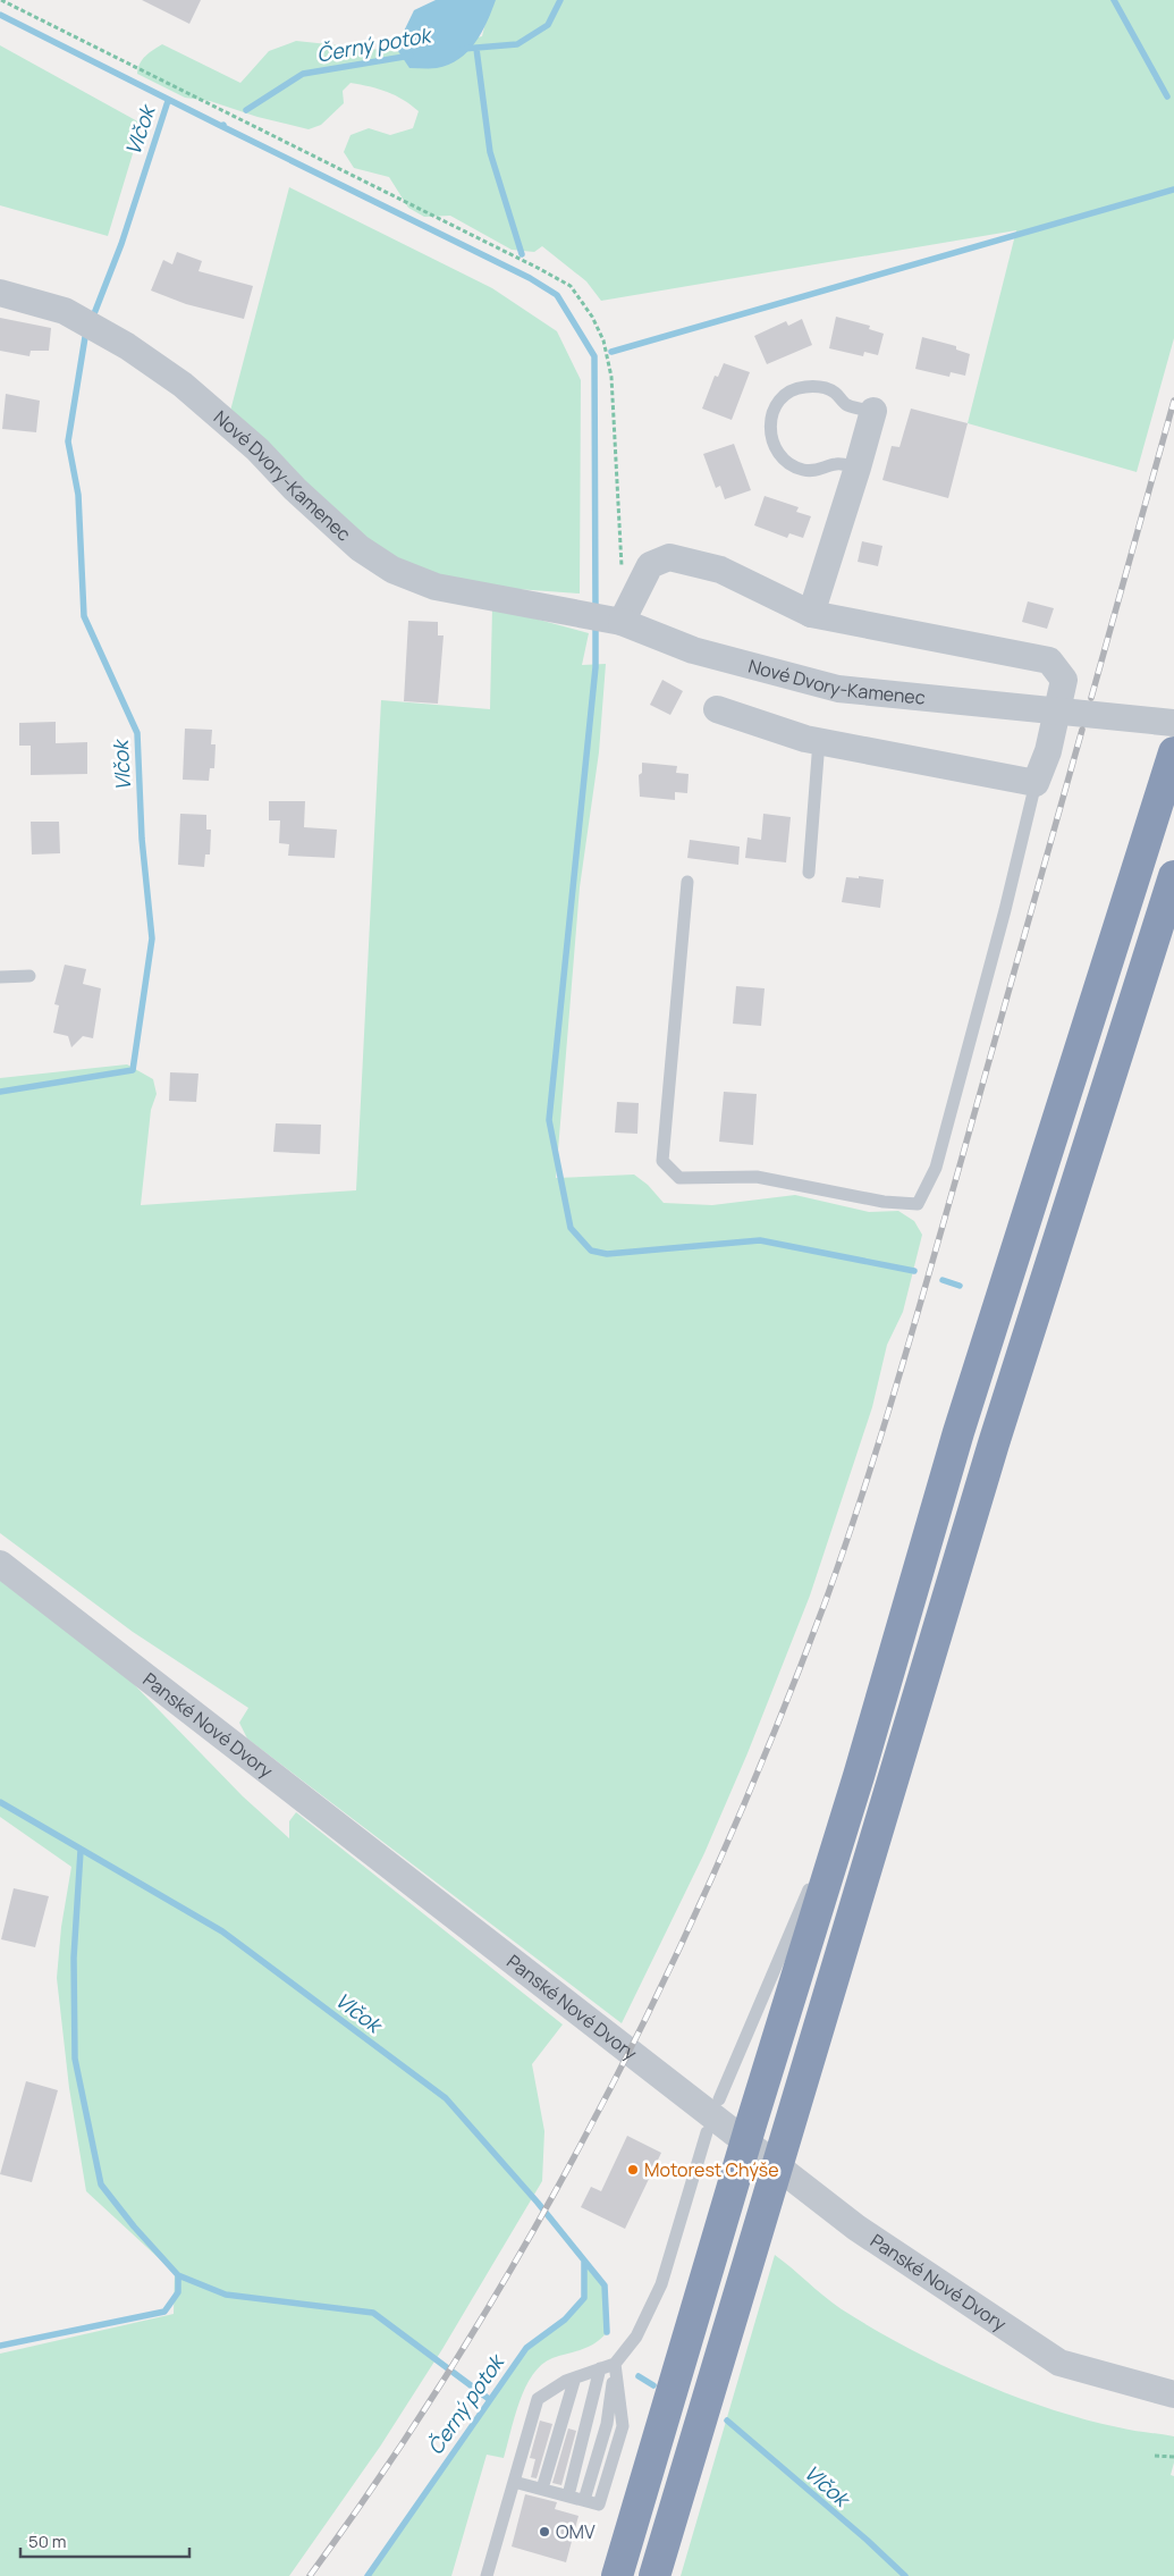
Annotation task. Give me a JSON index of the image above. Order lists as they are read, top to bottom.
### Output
{
  "streets": {
    "street": ["Nové Dvory-Kamenec", "Panské Nové Dvory"]
  },
  "water": ["Černý potok", "Vlčok"],
  "places": ["Motorest Chýše", "OMV"],
  "scale_bar": "50 m"
}
